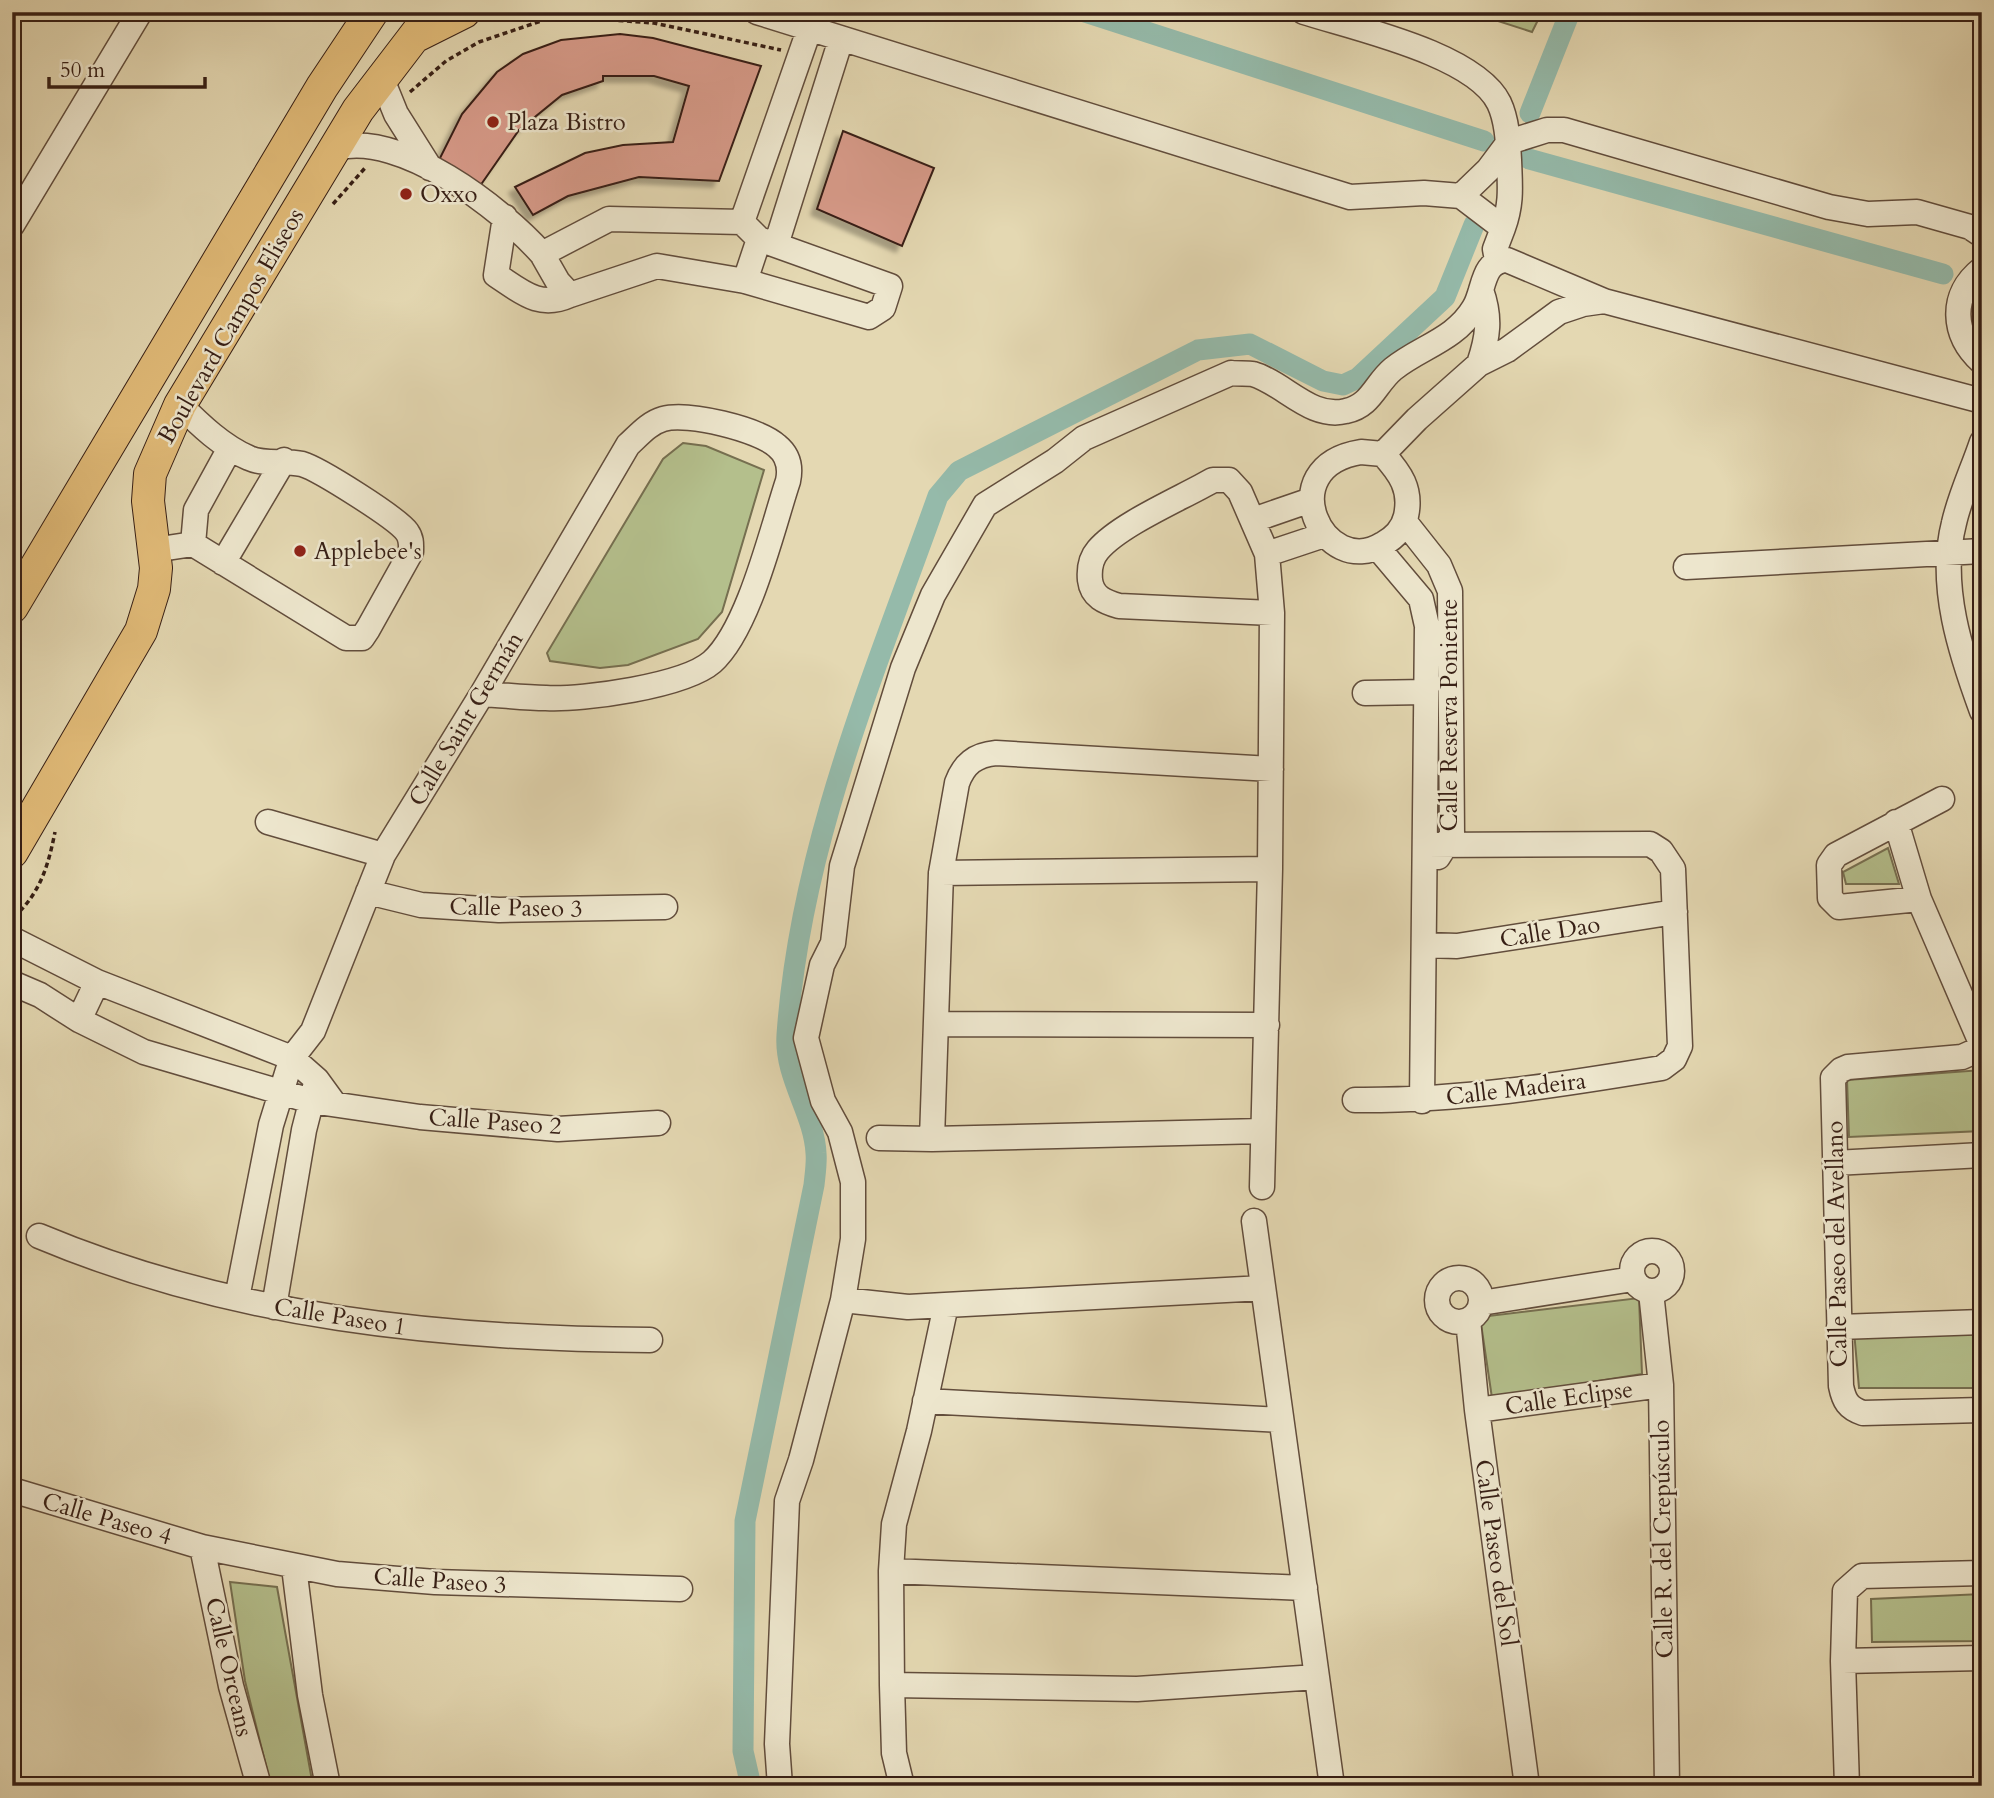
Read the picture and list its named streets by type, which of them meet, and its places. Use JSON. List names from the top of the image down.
{
  "streets": {
    "main road": ["Boulevard Campos Eliseos"],
    "street": [
      "Calle Reserva Poniente",
      "Calle Saint Germán",
      "Calle Paseo 3",
      "Calle Dao",
      "Calle Madeira",
      "Calle Paseo 2",
      "Calle Paseo del Avellano",
      "Calle Paseo 1",
      "Calle Eclipse",
      "Calle Paseo 4",
      "Calle R. del Crepúsculo",
      "Calle Paseo del Sol",
      "Calle Orceans"
    ]
  },
  "crossings": [
    ["Calle Reserva Poniente", "Calle Dao"],
    ["Calle Reserva Poniente", "Calle Madeira"],
    ["Calle Saint Germán", "Calle Paseo 3"],
    ["Calle Saint Germán", "Calle Paseo 2"],
    ["Calle Saint Germán", "Calle Paseo 1"],
    ["Calle Paseo 3", "Calle Paseo 4"],
    ["Calle Paseo 3", "Calle Orceans"],
    ["Calle Dao", "Calle Madeira"],
    ["Calle Eclipse", "Calle R. del Crepúsculo"],
    ["Calle Eclipse", "Calle Paseo del Sol"],
    ["Calle Paseo 4", "Calle Orceans"],
    ["Calle R. del Crepúsculo", "Calle Paseo del Sol"]
  ],
  "places": ["Plaza Bistro", "Oxxo", "Applebee's"],
  "scale_bar": "50 m"
}
